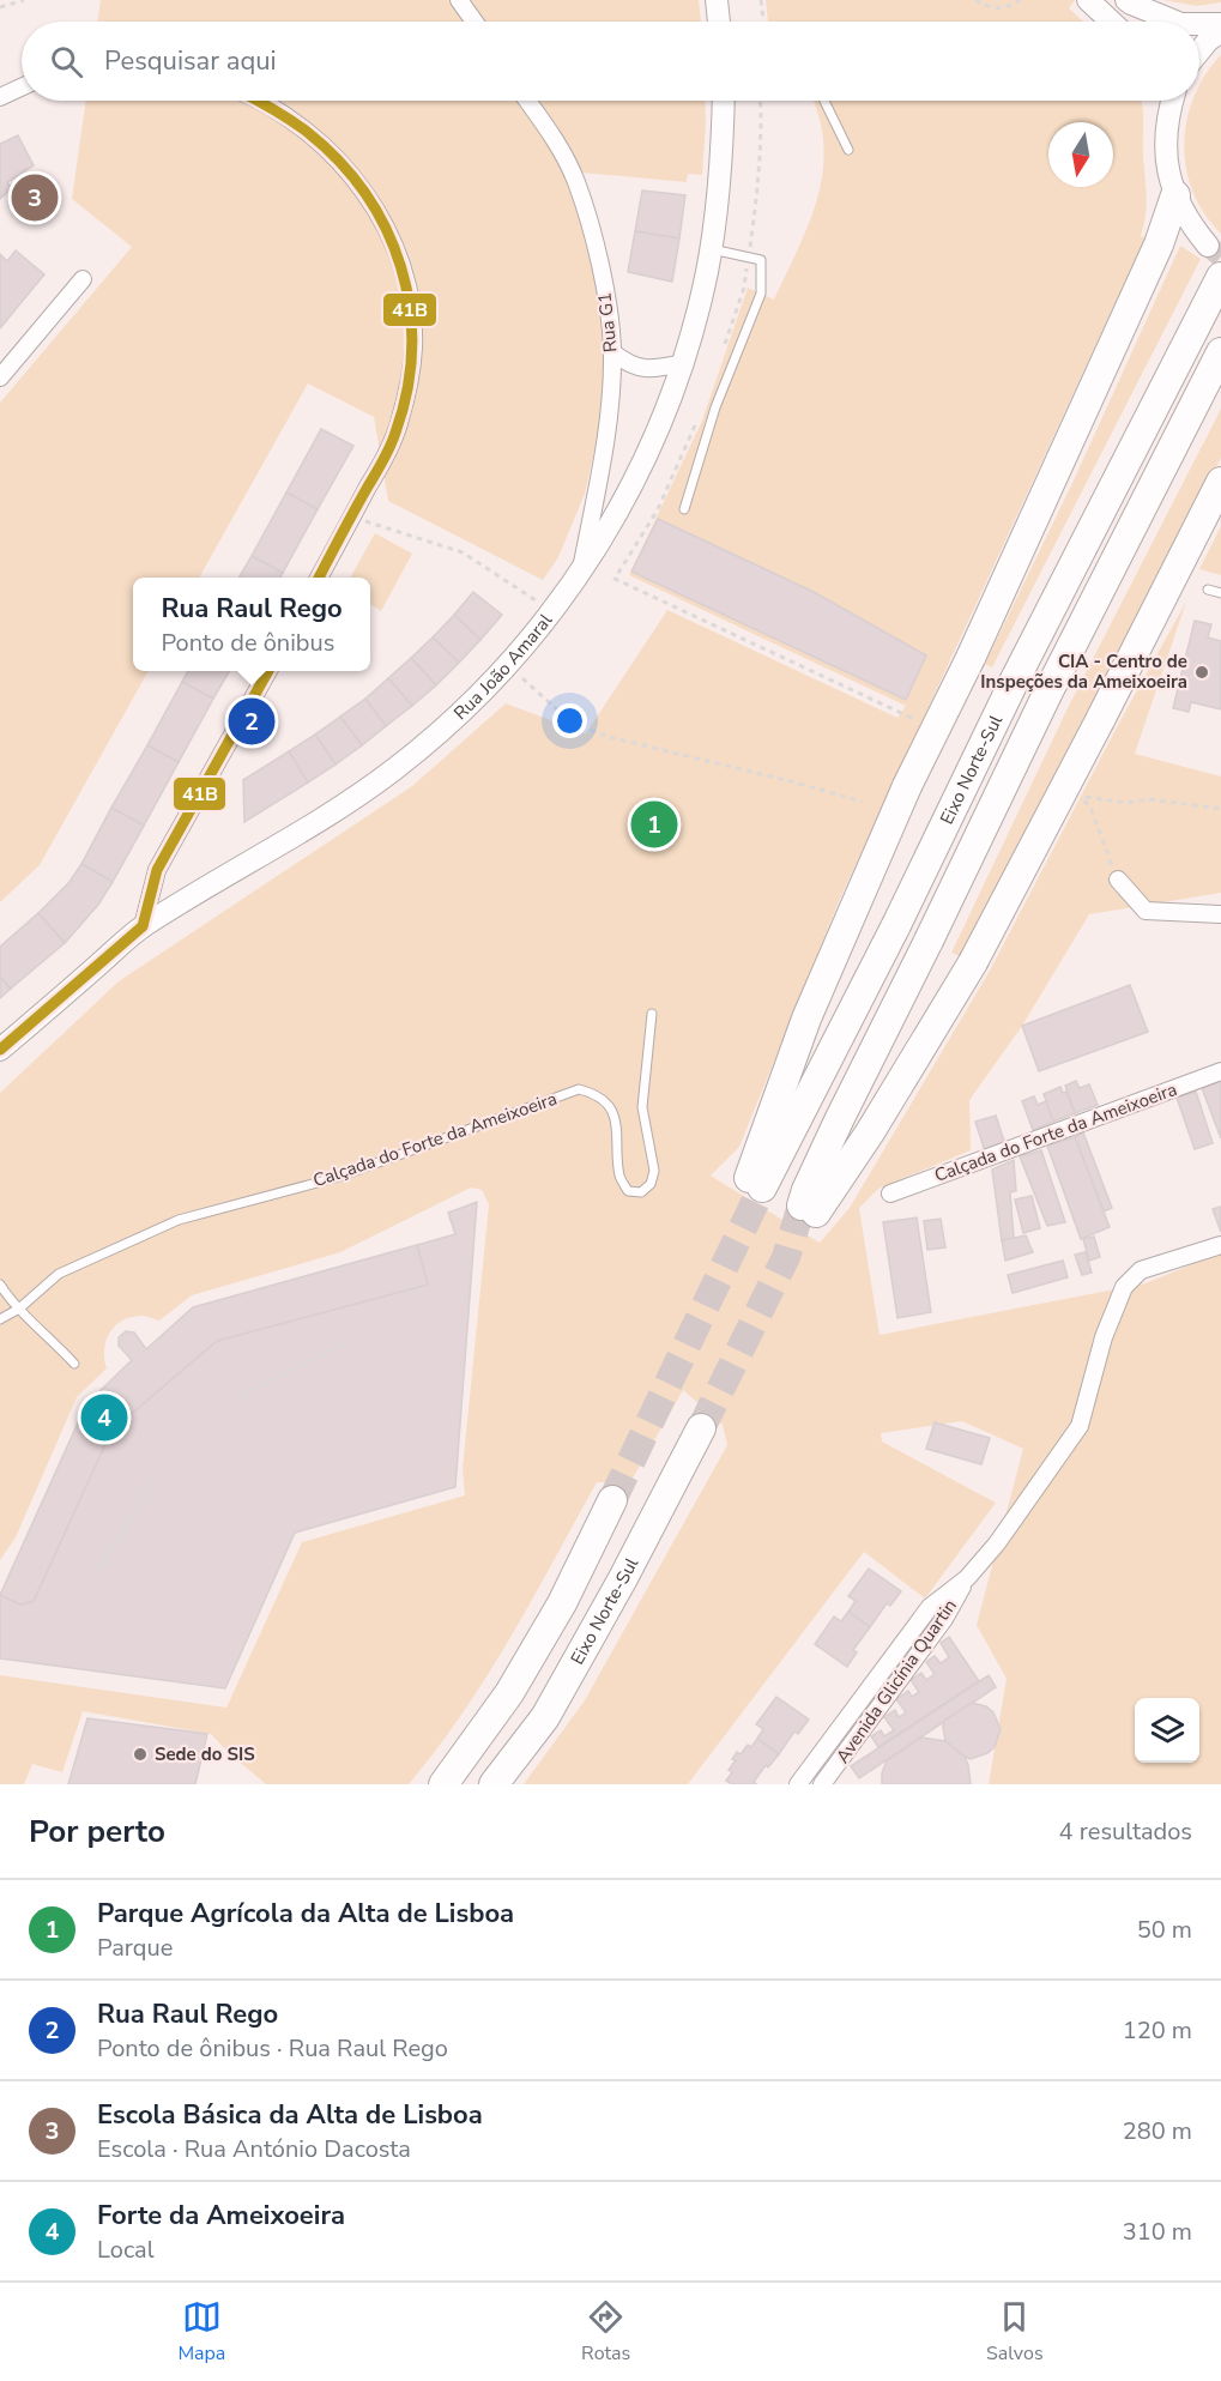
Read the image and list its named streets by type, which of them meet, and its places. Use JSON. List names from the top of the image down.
{
  "streets": {
    "highway": ["Eixo Norte-Sul"],
    "street": [
      "Rua G1",
      "Rua João Amaral",
      "Calçada do Forte da Ameixoeira",
      "Avenida Glicínia Quartin"
    ]
  },
  "crossings": [
    ["Rua G1", "Rua João Amaral"]
  ],
  "places": ["CIA - Centro de Inspeções da Ameixoeira", "Sede do SIS"],
  "lines": ["transit line 41B"],
  "north": "bottom",
  "page": {
    "search": "Pesquisar aqui",
    "pins": [
      "3",
      "2",
      "1",
      "4"
    ],
    "popup": ["Rua Raul Rego", "Ponto de ônibus"],
    "heading": ["Por perto", "4 resultados"],
    "list": [
      {
        "mark": "1",
        "name": "Parque Agrícola da Alta de Lisboa",
        "note": "Parque",
        "value": "50 m"
      },
      {
        "mark": "2",
        "name": "Rua Raul Rego",
        "note": "Ponto de ônibus · Rua Raul Rego",
        "value": "120 m"
      },
      {
        "mark": "3",
        "name": "Escola Básica da Alta de Lisboa",
        "note": "Escola · Rua António Dacosta",
        "value": "280 m"
      },
      {
        "mark": "4",
        "name": "Forte da Ameixoeira",
        "note": "Local",
        "value": "310 m"
      }
    ],
    "nav": ["Mapa", "Rotas", "Salvos"]
  }
}
